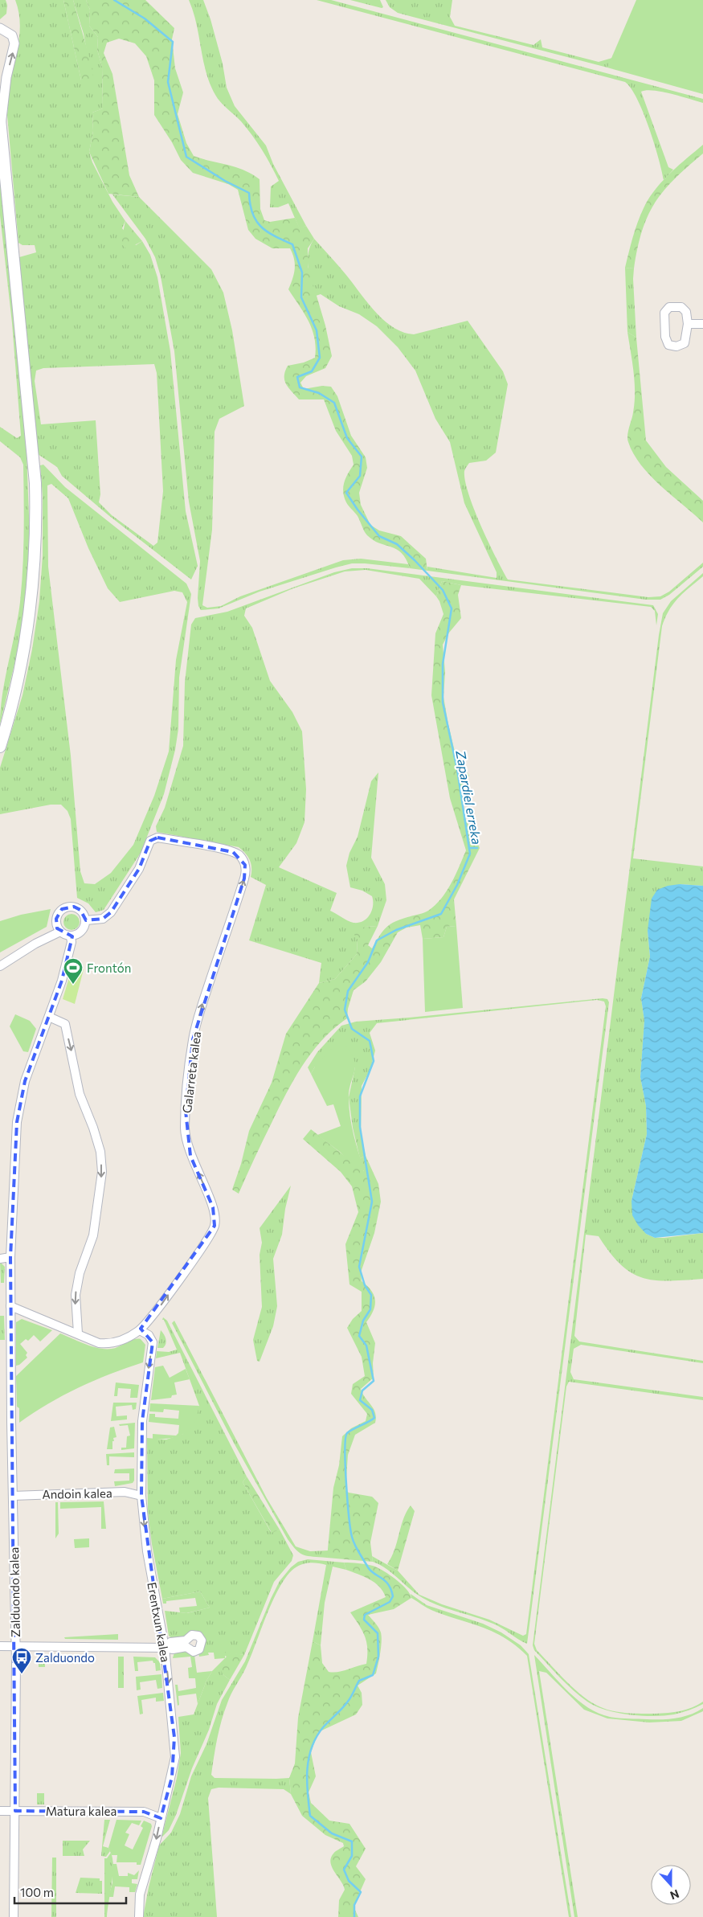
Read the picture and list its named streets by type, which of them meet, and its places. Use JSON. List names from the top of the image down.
{
  "streets": {
    "street": [
      "Galarreta kalea",
      "Andoin kalea",
      "Zalduondo kalea",
      "Erentxun kalea",
      "Matura kalea"
    ]
  },
  "crossings": [
    ["Galarreta kalea", "Zalduondo kalea"],
    ["Galarreta kalea", "Erentxun kalea"],
    ["Andoin kalea", "Zalduondo kalea"],
    ["Andoin kalea", "Erentxun kalea"],
    ["Zalduondo kalea", "Matura kalea"],
    ["Erentxun kalea", "Matura kalea"]
  ],
  "one_way": ["Erentxun kalea"],
  "water": ["Zapardiel erreka"],
  "places": {
    "sports": ["Frontón"],
    "bus stop": ["Zalduondo"]
  },
  "scale_bar": "100 m",
  "north": "bottom"
}
